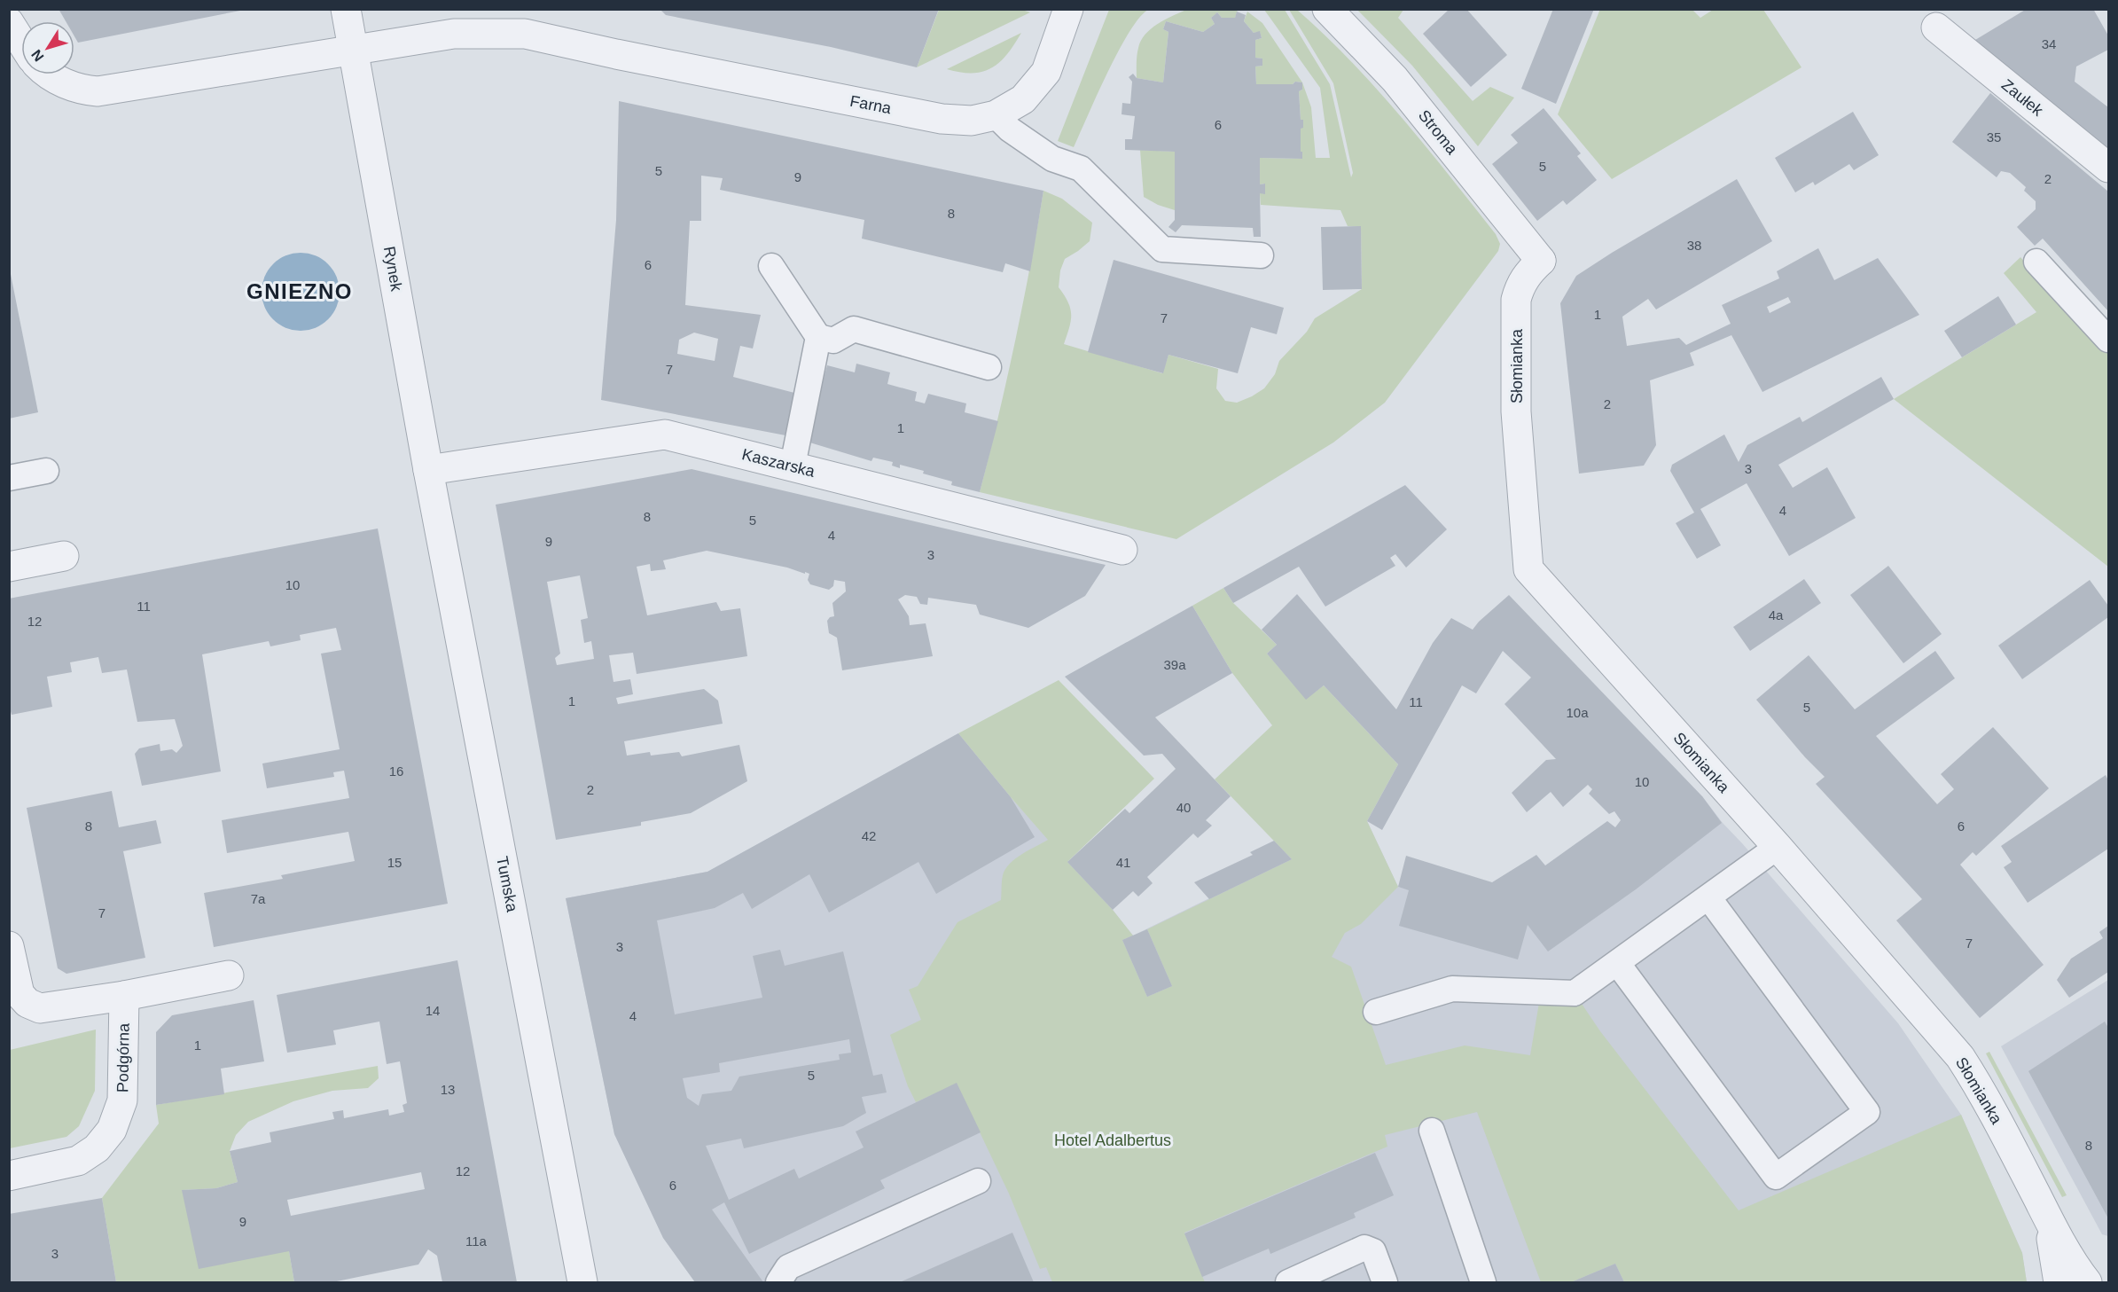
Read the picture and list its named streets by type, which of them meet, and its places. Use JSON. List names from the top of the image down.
{
  "streets": {
    "street": [
      "Zaułek",
      "Farna",
      "Stroma",
      "Rynek",
      "Słomianka",
      "Kaszarska",
      "Tumska",
      "Podgórna"
    ]
  },
  "crossings": [
    ["Farna", "Rynek"],
    ["Stroma", "Słomianka"],
    ["Rynek", "Kaszarska"],
    ["Rynek", "Tumska"],
    ["Kaszarska", "Tumska"]
  ],
  "districts": ["GNIEZNO"],
  "parks": ["Hotel Adalbertus"],
  "house_numbers": [
    "34",
    "6",
    "35",
    "5",
    "5",
    "9",
    "2",
    "8",
    "38",
    "6",
    "1",
    "7",
    "7",
    "2",
    "1",
    "3",
    "4",
    "8",
    "5",
    "4",
    "9",
    "3",
    "10",
    "11",
    "4a",
    "12",
    "39a",
    "1",
    "11",
    "5",
    "10a",
    "16",
    "10",
    "2",
    "40",
    "8",
    "6",
    "42",
    "15",
    "41",
    "7a",
    "7",
    "7",
    "3",
    "14",
    "4",
    "1",
    "5",
    "13",
    "8",
    "12",
    "6",
    "9",
    "11a",
    "3"
  ],
  "north": "bottom left"
}
